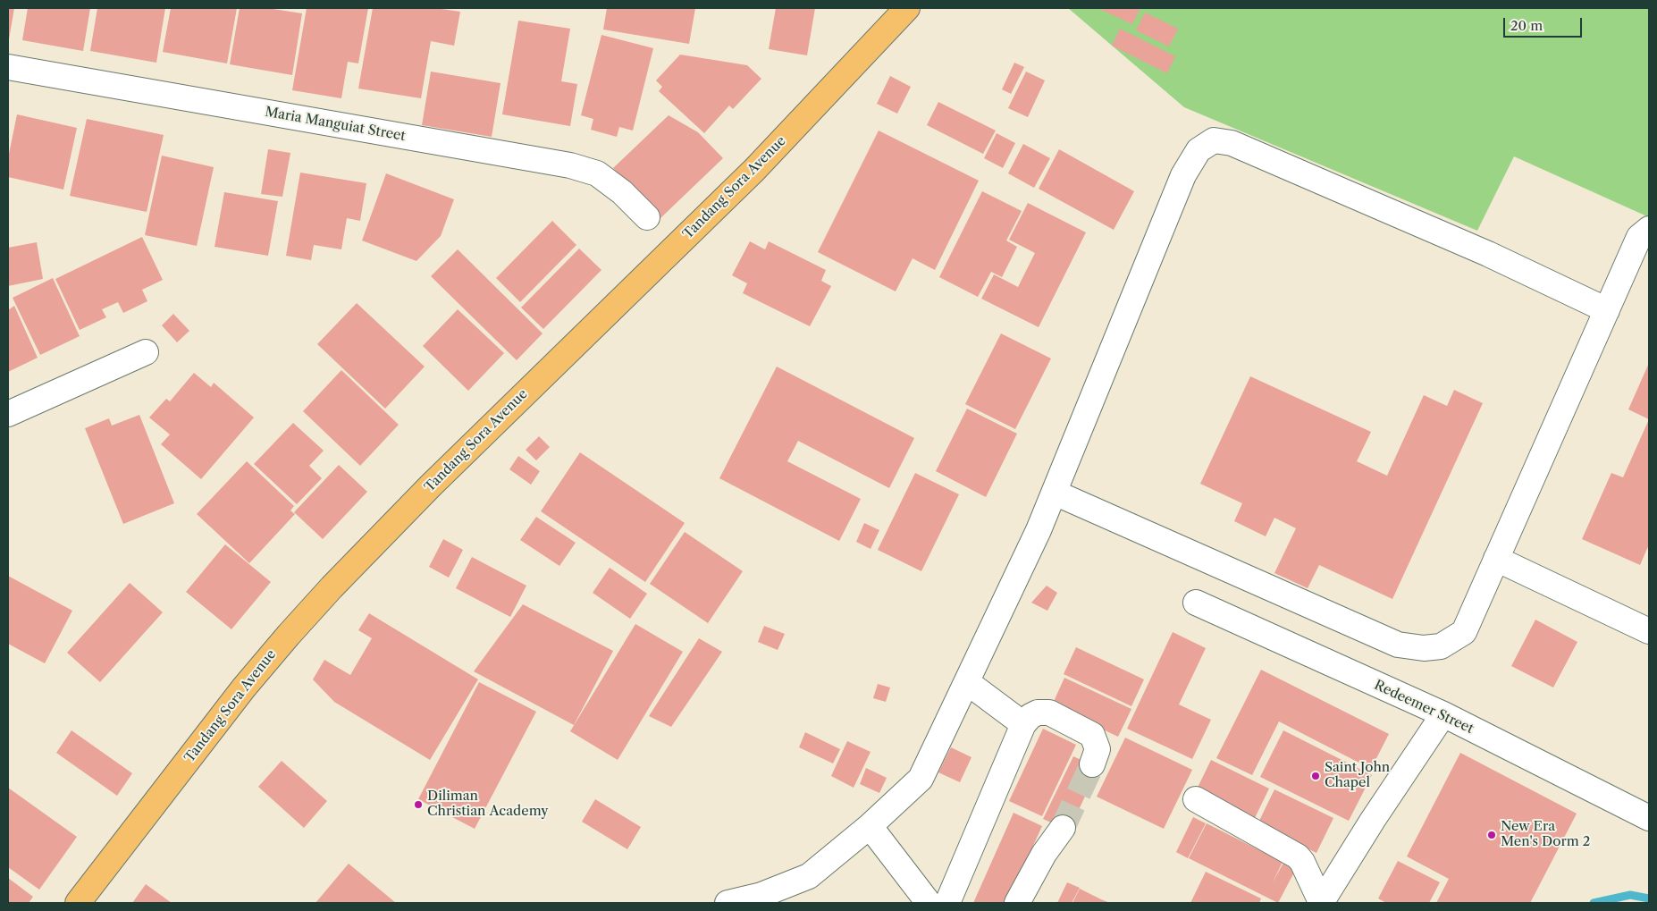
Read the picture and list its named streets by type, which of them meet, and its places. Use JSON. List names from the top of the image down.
{
  "streets": {
    "main road": ["Tandang Sora Avenue"],
    "street": ["Maria Manguiat Street", "Redeemer Street"]
  },
  "places": ["Saint John Chapel", "Diliman Christian Academy", "New Era Men's Dorm 2"],
  "scale_bar": "20 m"
}
